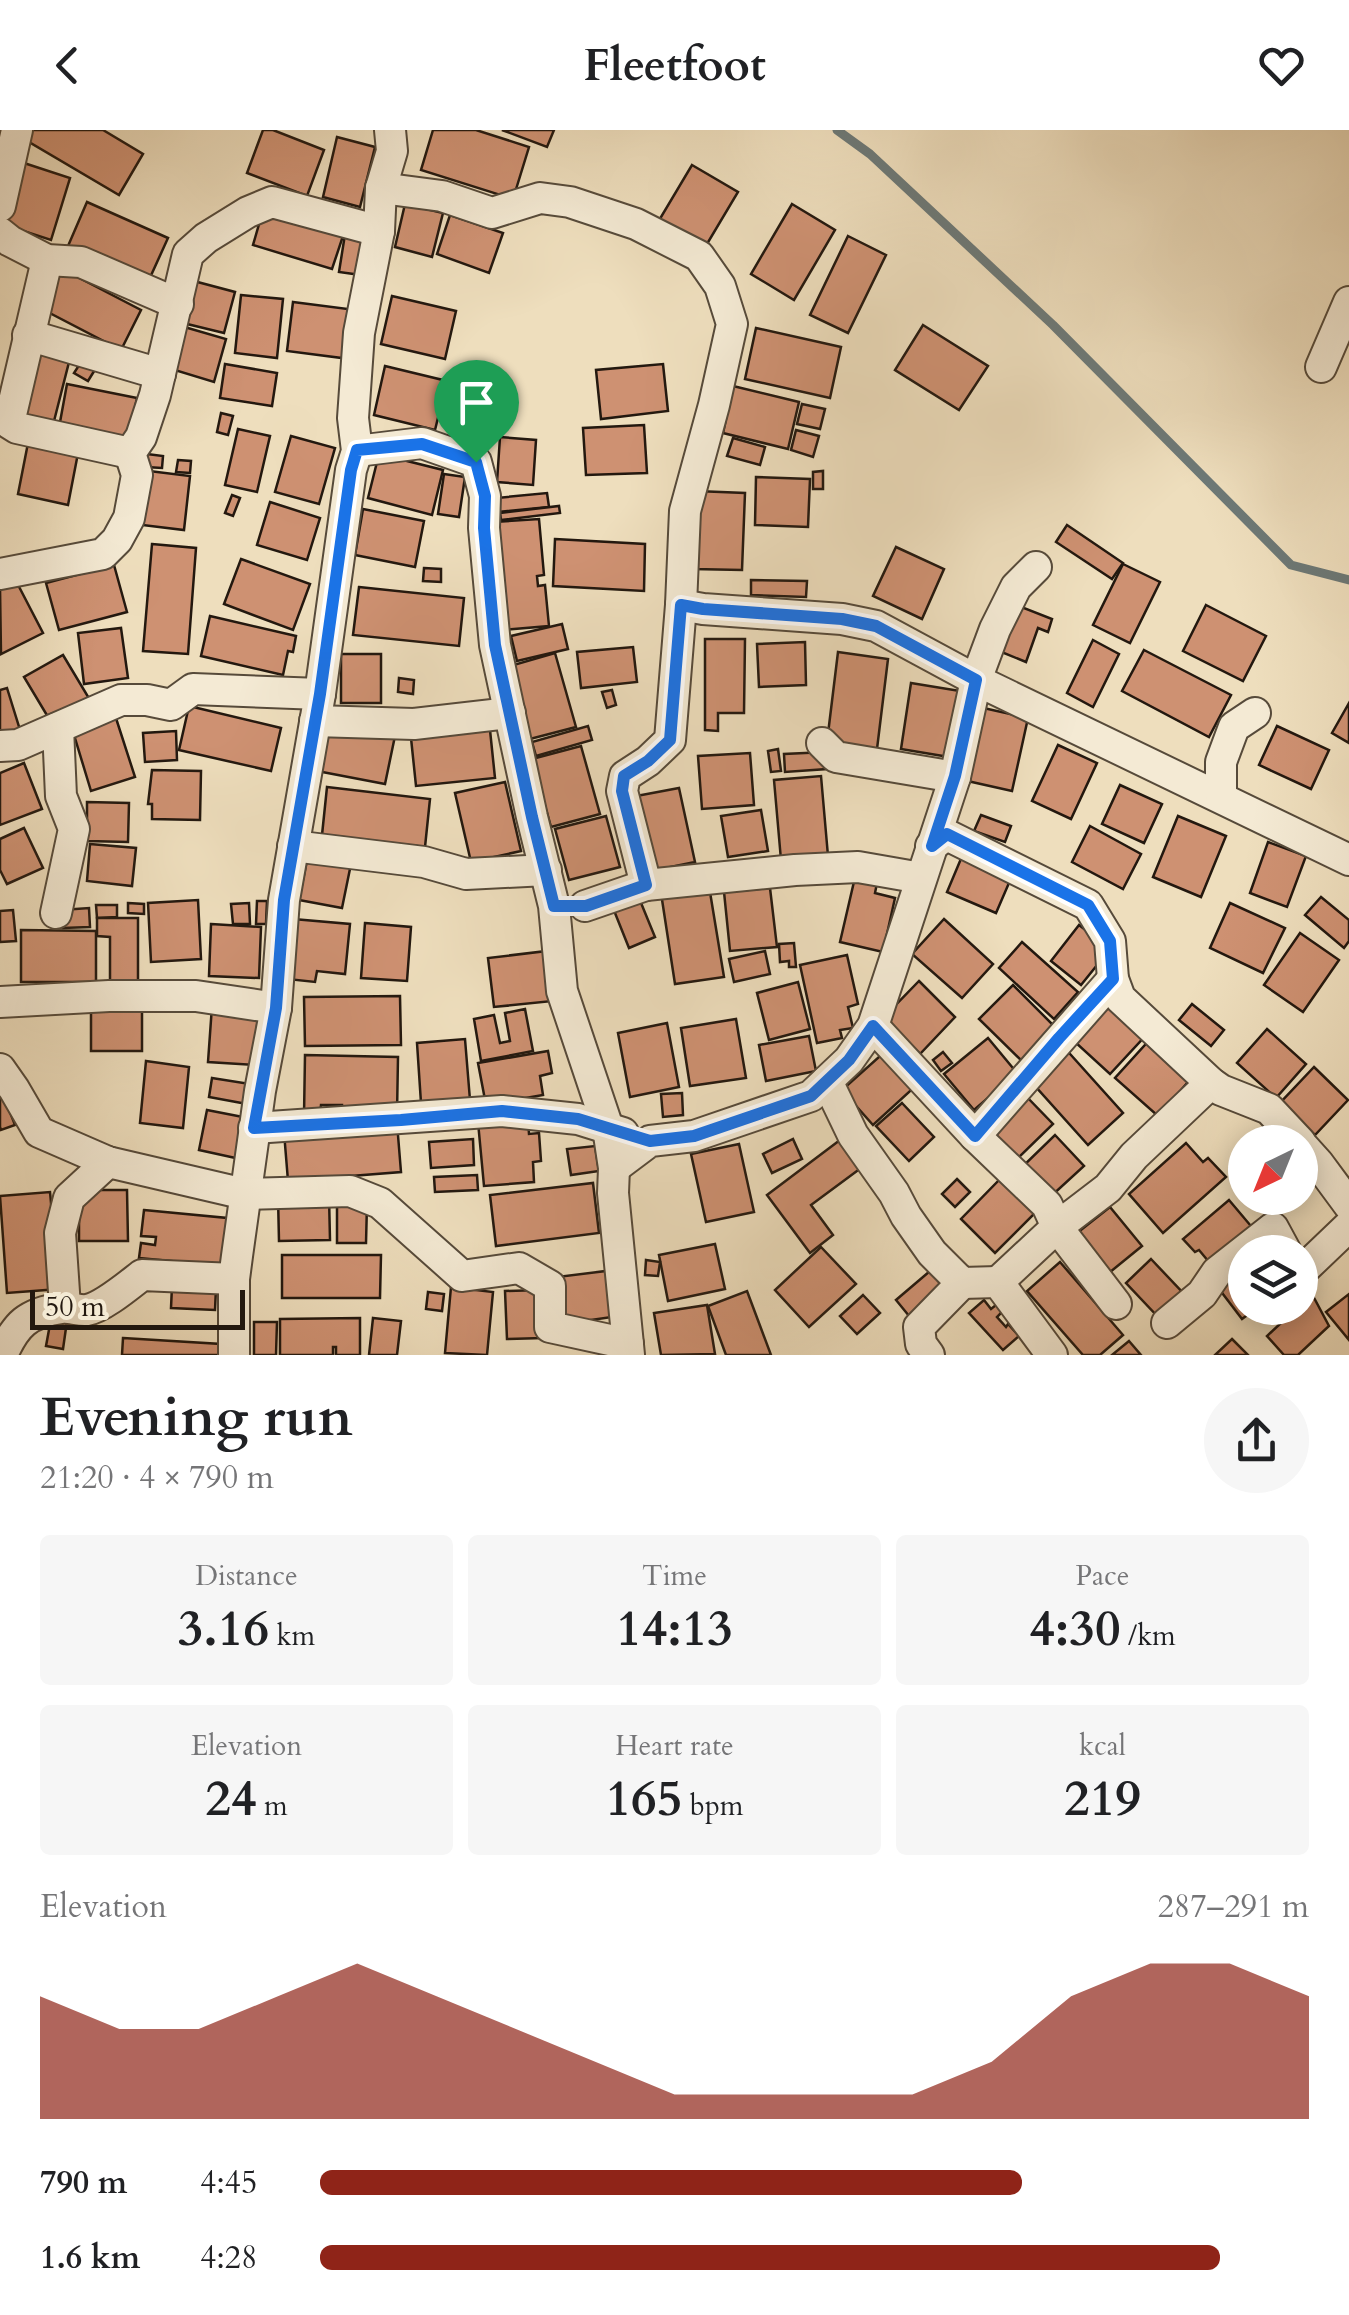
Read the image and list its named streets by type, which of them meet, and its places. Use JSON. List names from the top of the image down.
{
  "scale_bar": "50 m",
  "north": "bottom left",
  "page": {
    "header": "Fleetfoot",
    "scale": "50 m",
    "heading": ["Evening run", "21:20 · 4 × 790 m"],
    "stats": [
      ["Distance", "3.16 km"],
      ["Time", "14:13"],
      ["Pace", "4:30 /km"],
      ["Elevation", "24 m"],
      ["Heart rate", "165 bpm"],
      ["kcal", "219"]
    ],
    "chart": ["Elevation", "287–291 m"],
    "list": [
      {
        "name": "790 m",
        "note": "4:45"
      },
      {
        "name": "1.6 km",
        "note": "4:28"
      }
    ]
  }
}
